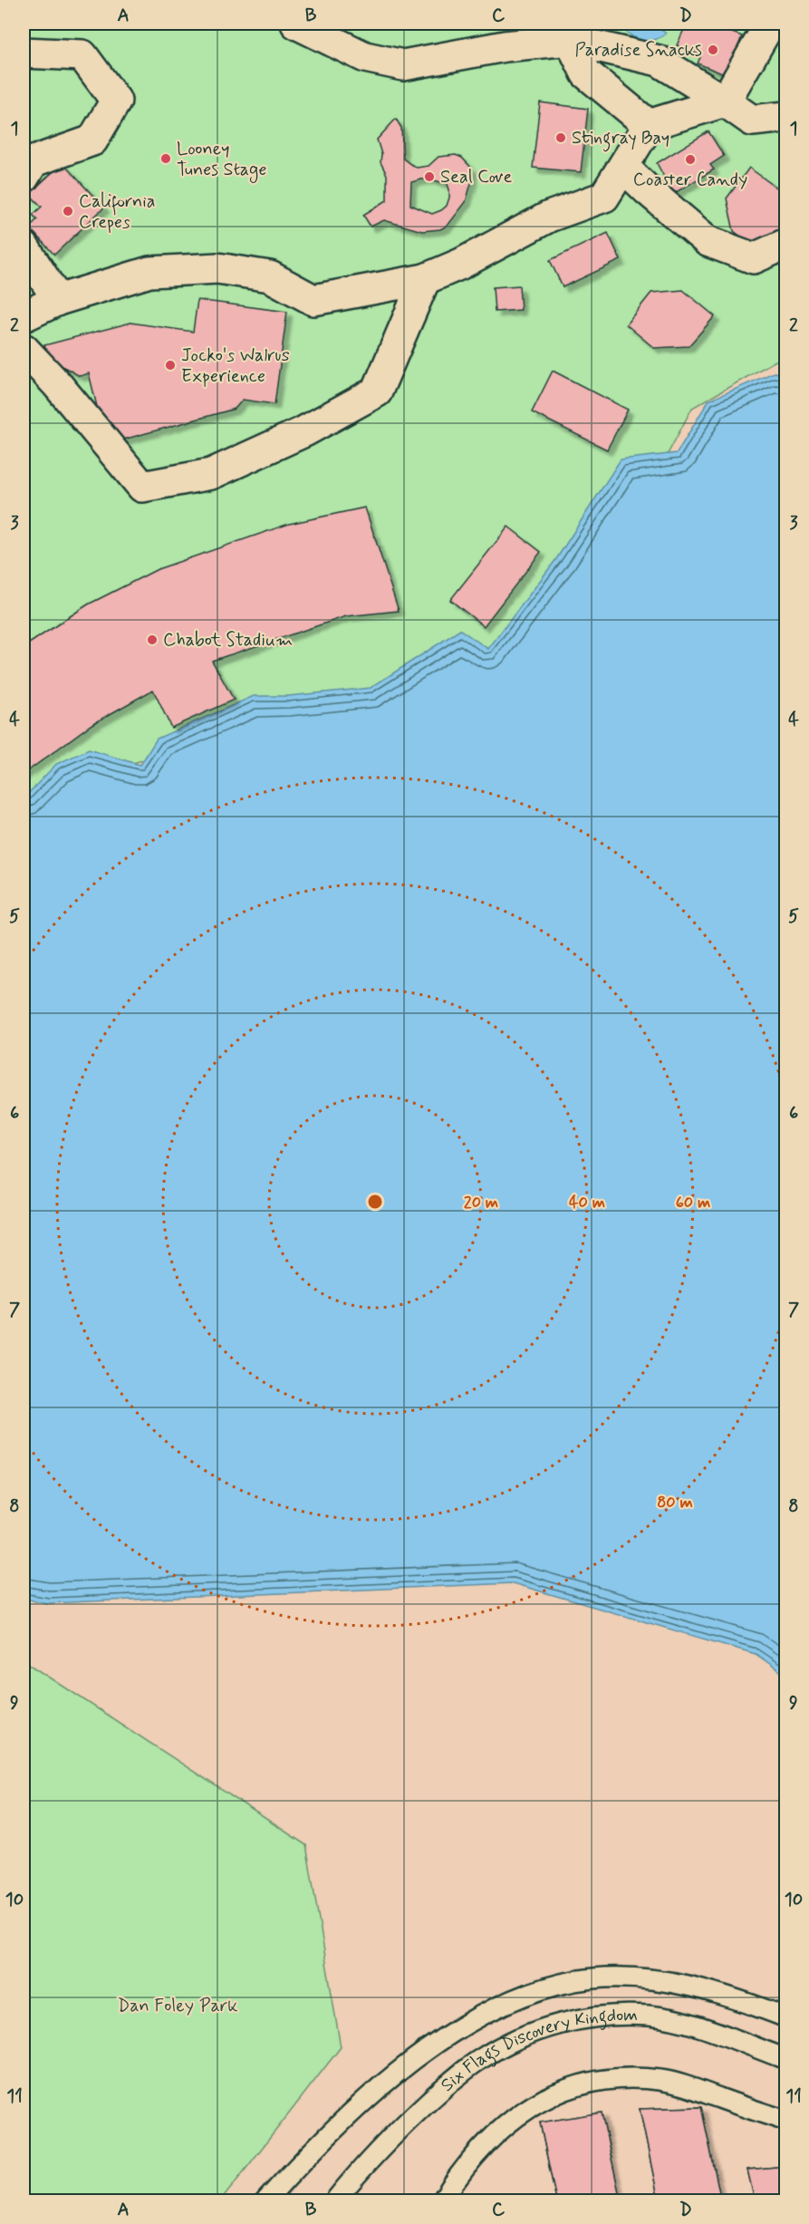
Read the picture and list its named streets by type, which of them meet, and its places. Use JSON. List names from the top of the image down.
{
  "streets": {
    "lane": ["Six Flags Discovery Kingdom"]
  },
  "parks": ["Dan Foley Park"],
  "places": [
    "Paradise Snacks",
    "Stingray Bay",
    "Looney Tunes Stage",
    "Coaster Candy",
    "Seal Cove",
    "California Crepes",
    "Jocko's Walrus Experience",
    "Chabot Stadium"
  ],
  "grid": {
    "columns": [
      "A",
      "B",
      "C",
      "D"
    ],
    "rows": [
      "1",
      "2",
      "3",
      "4",
      "5",
      "6",
      "7",
      "8",
      "9",
      "10",
      "11"
    ]
  },
  "rings": [
    "20 m",
    "40 m",
    "60 m",
    "80 m"
  ]
}
